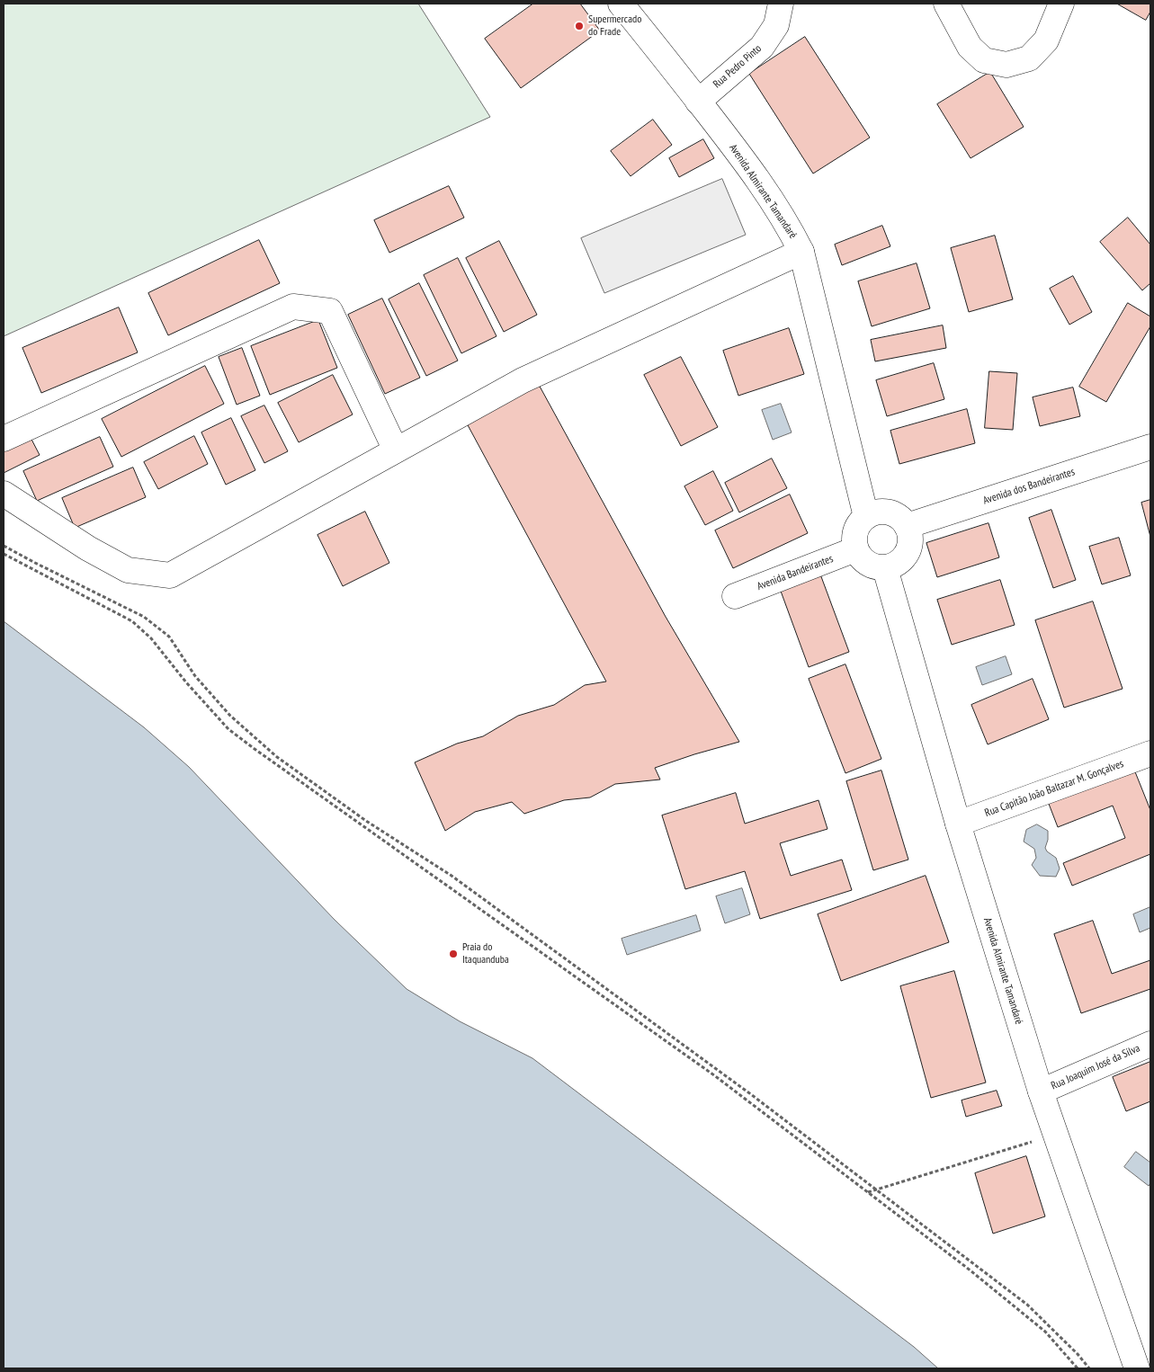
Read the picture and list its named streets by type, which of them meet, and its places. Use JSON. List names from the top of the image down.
{
  "streets": {
    "main road": [
      "Rua Pedro Pinto",
      "Avenida Almirante Tamandaré",
      "Avenida dos Bandeirantes",
      "Avenida Bandeirantes",
      "Rua Capitão João Baltazar M. Gonçalves",
      "Rua Joaquim José da Silva"
    ]
  },
  "crossings": [
    ["Rua Pedro Pinto", "Avenida Almirante Tamandaré"],
    ["Avenida Almirante Tamandaré", "Avenida dos Bandeirantes"],
    ["Avenida Almirante Tamandaré", "Avenida Bandeirantes"],
    ["Avenida Almirante Tamandaré", "Rua Capitão João Baltazar M. Gonçalves"],
    ["Avenida Almirante Tamandaré", "Rua Joaquim José da Silva"],
    ["Avenida dos Bandeirantes", "Avenida Bandeirantes"]
  ],
  "places": ["Supermercado do Frade", "Praia do Itaquanduba"]
}
